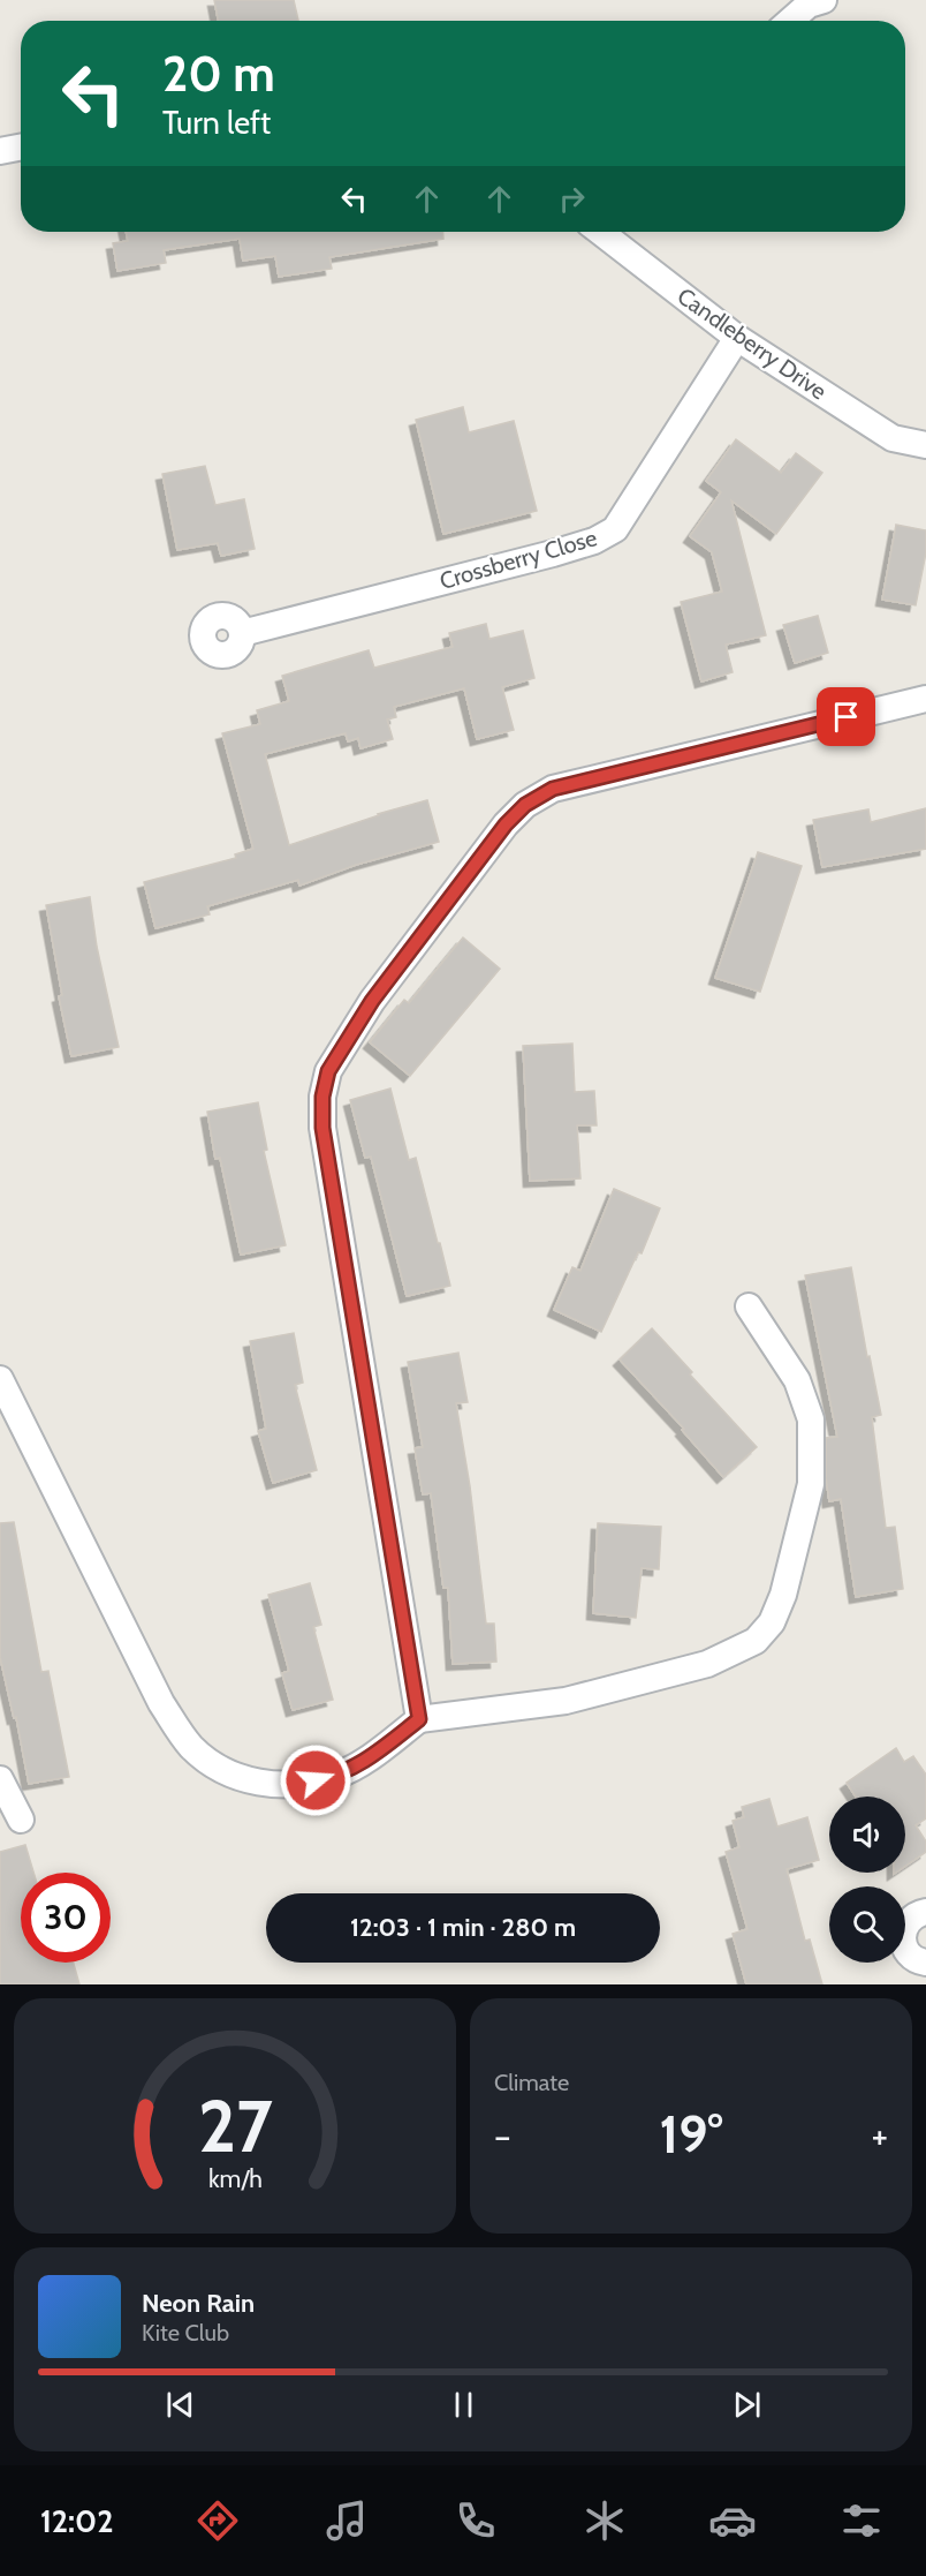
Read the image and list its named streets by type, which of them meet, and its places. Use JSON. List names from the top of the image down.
{
  "streets": {
    "street": ["Candleberry Drive", "Crossberry Close"]
  },
  "crossings": [
    ["Candleberry Drive", "Crossberry Close"]
  ],
  "page": {
    "turn": ["20 m", "Turn left"],
    "limit": "30",
    "trip": "12:03 · 1 min · 280 m",
    "tile": "Climate",
    "heat": ["−", "19°", "+"],
    "song": ["Neon Rain", "Kite Club"],
    "tabs": "12:02",
    "gauge": ["27", "km/h"]
  }
}
